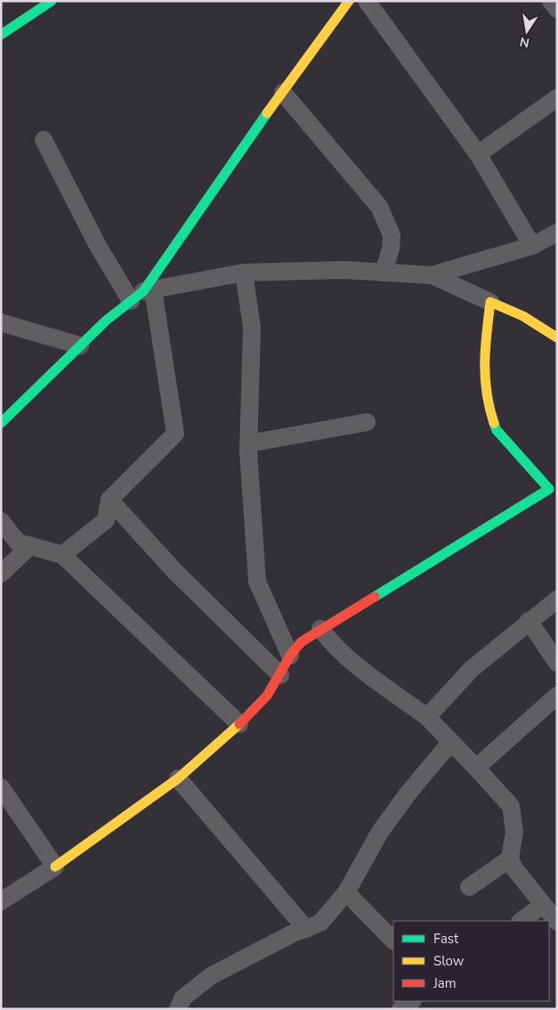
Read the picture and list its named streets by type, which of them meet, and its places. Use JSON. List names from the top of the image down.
{
  "legend": ["Fast", "Slow", "Jam"],
  "north": "bottom"
}
